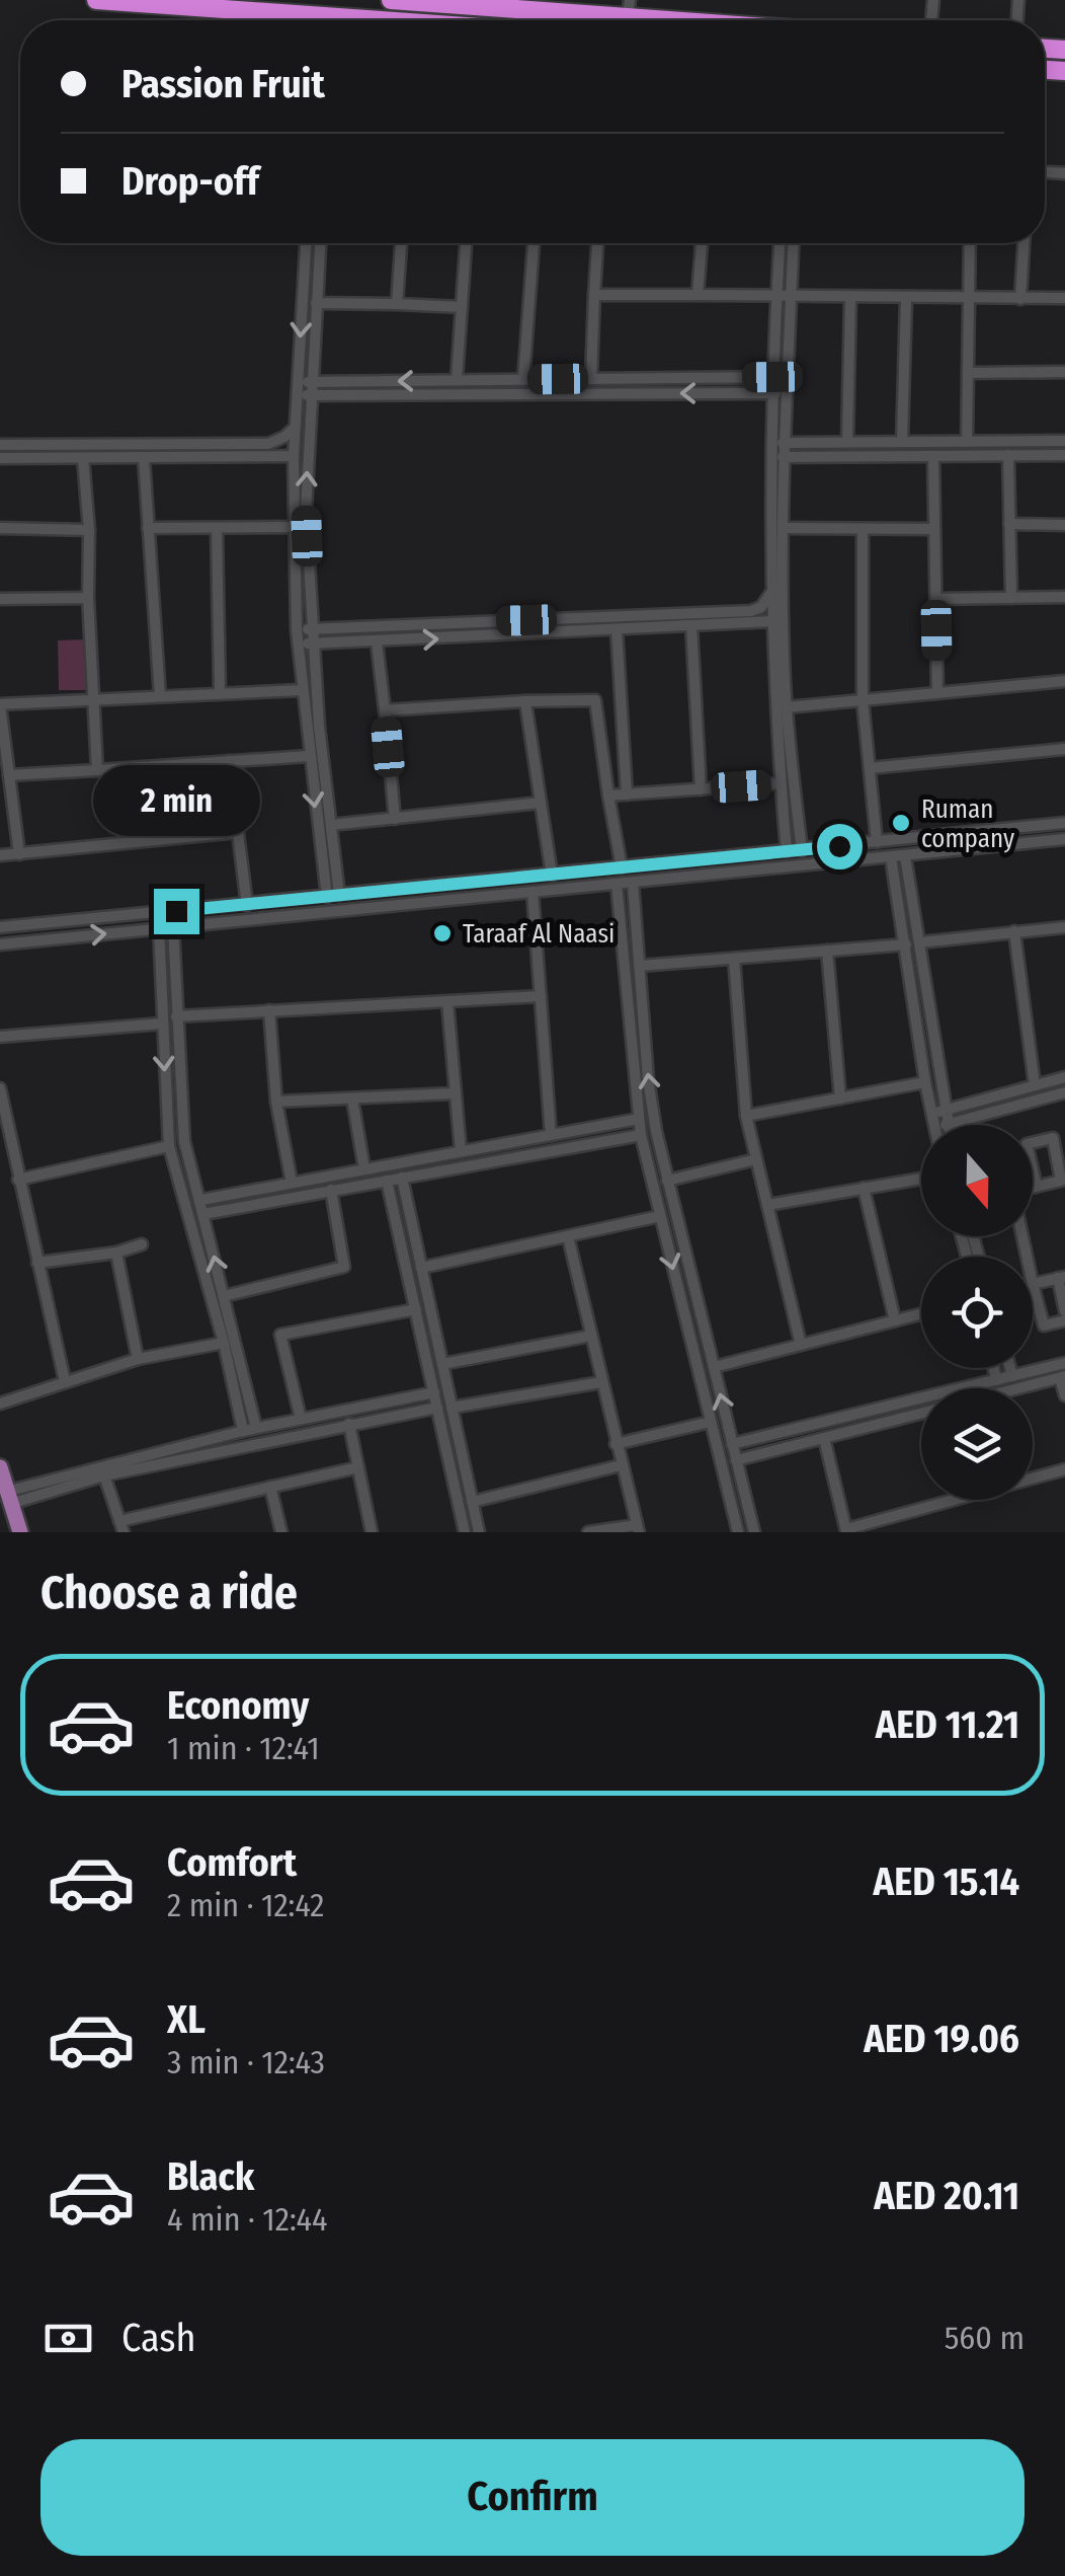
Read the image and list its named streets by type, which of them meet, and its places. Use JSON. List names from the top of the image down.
{
  "places": ["Ruman company", "Taraaf Al Naasi"],
  "north": "bottom",
  "page": {
    "banner": ["Passion Fruit", "Drop-off"],
    "bubble": "2 min",
    "heading": "Choose a ride",
    "list": [
      {
        "name": "Economy",
        "note": "1 min · 12:41",
        "value": "AED 11.21"
      },
      {
        "name": "Comfort",
        "note": "2 min · 12:42",
        "value": "AED 15.14"
      },
      {
        "name": "XL",
        "note": "3 min · 12:43",
        "value": "AED 19.06"
      },
      {
        "name": "Black",
        "note": "4 min · 12:44",
        "value": "AED 20.11"
      }
    ],
    "pay": ["Cash", "560 m"],
    "buttons": "Confirm"
  }
}
